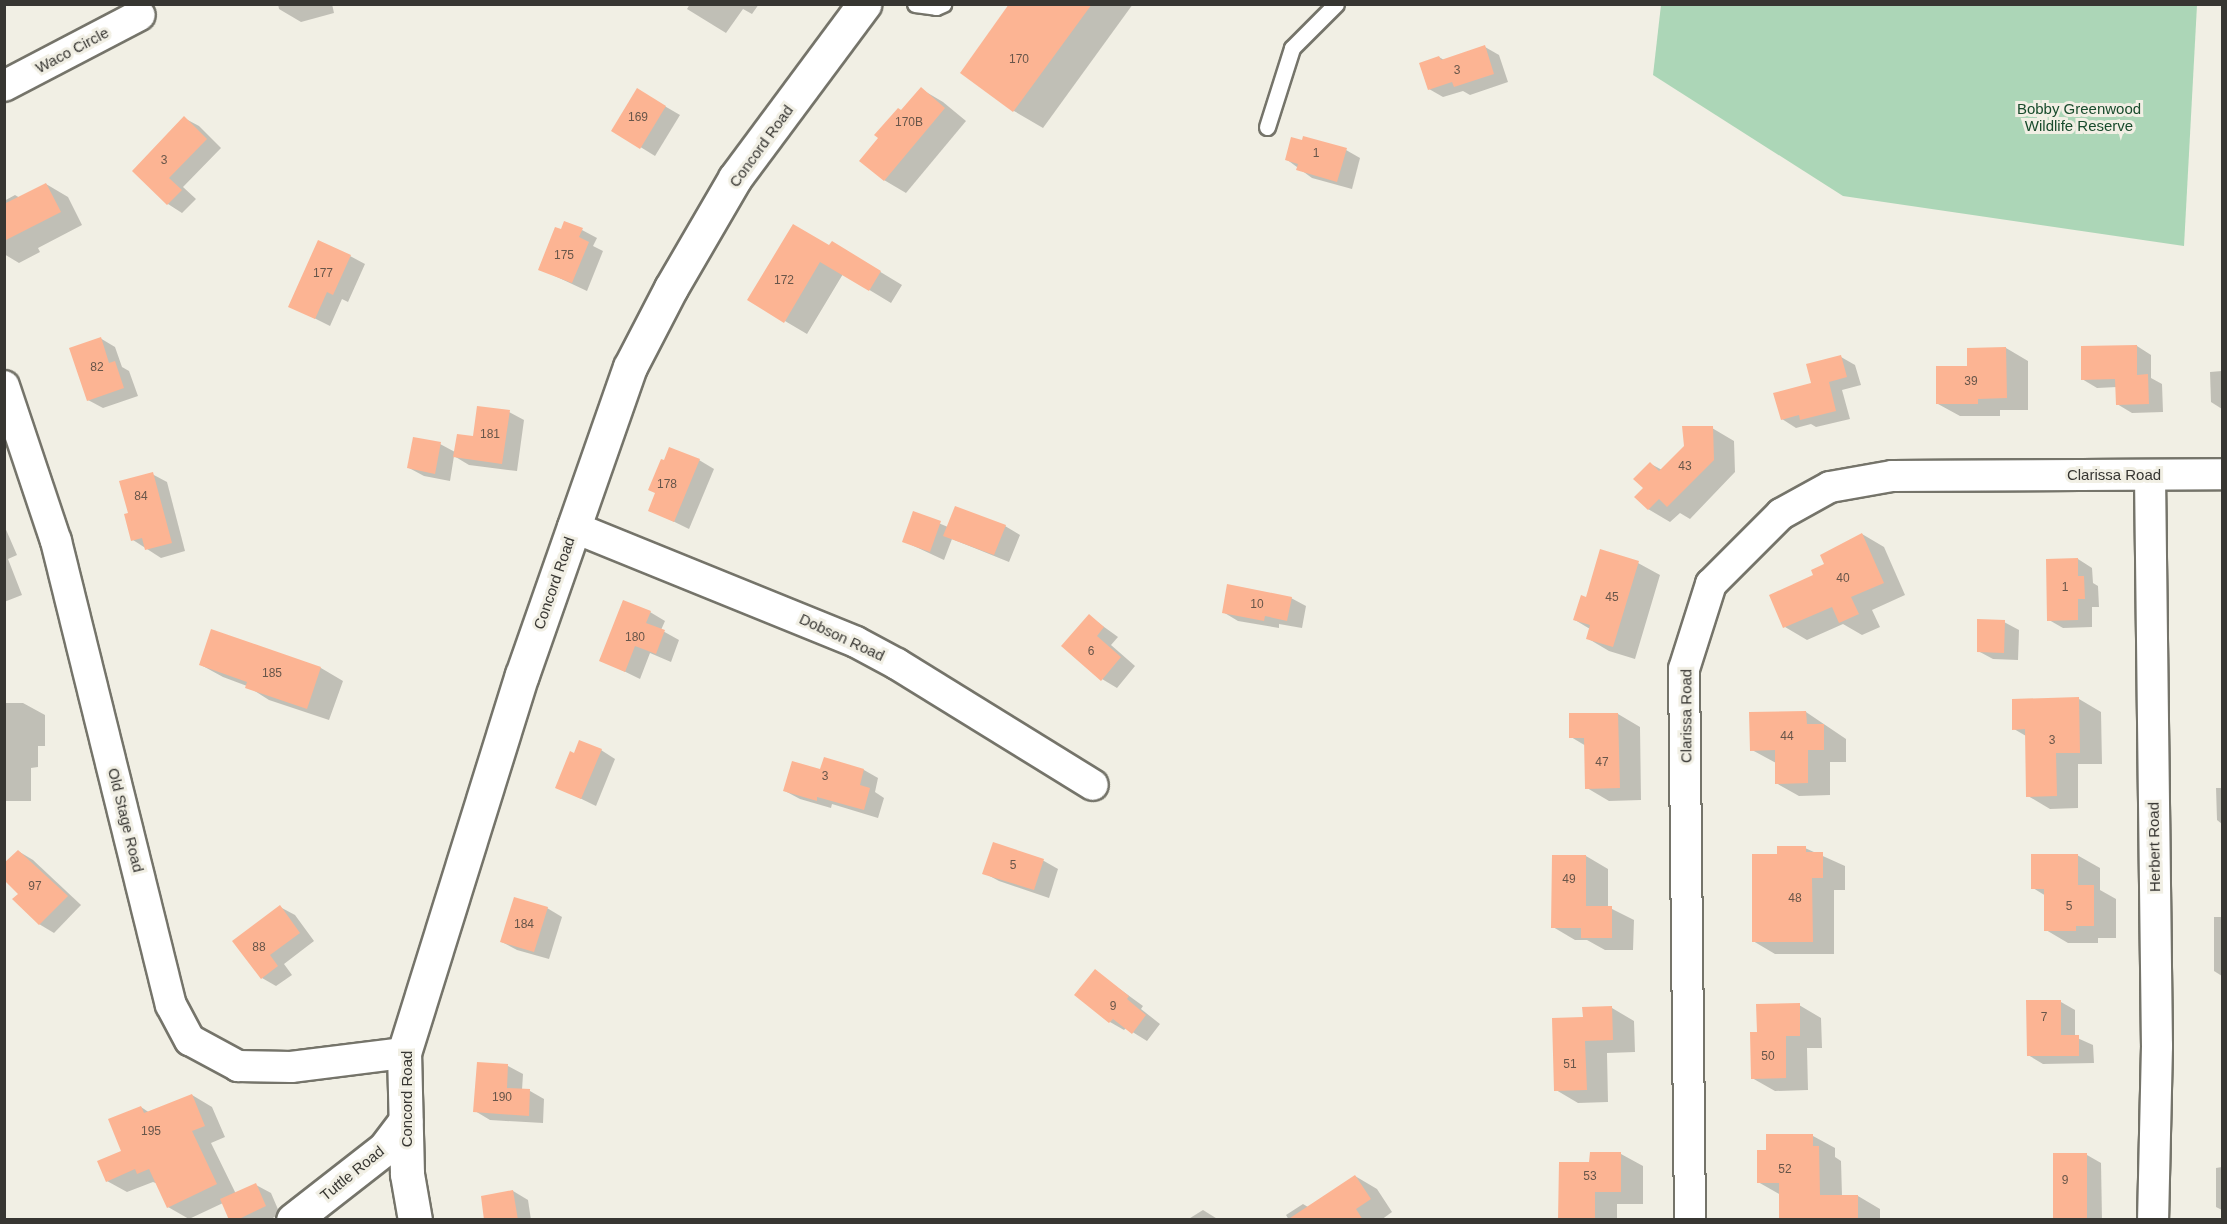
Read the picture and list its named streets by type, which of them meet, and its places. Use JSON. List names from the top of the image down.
{
  "streets": {
    "main road": ["Concord Road", "Tuttle Road"],
    "street": [
      "Waco Circle",
      "Clarissa Road",
      "Dobson Road",
      "Old Stage Road",
      "Herbert Road"
    ]
  },
  "crossings": [
    ["Concord Road", "Dobson Road"],
    ["Concord Road", "Old Stage Road"],
    ["Concord Road", "Tuttle Road"],
    ["Clarissa Road", "Herbert Road"]
  ],
  "parks": ["Bobby Greenwood Wildlife Reserve"],
  "house_numbers": [
    "170",
    "3",
    "169",
    "170B",
    "1",
    "3",
    "175",
    "177",
    "172",
    "82",
    "39",
    "181",
    "43",
    "178",
    "84",
    "40",
    "1",
    "45",
    "10",
    "180",
    "6",
    "185",
    "44",
    "3",
    "47",
    "3",
    "5",
    "49",
    "97",
    "48",
    "5",
    "184",
    "88",
    "9",
    "7",
    "50",
    "51",
    "190",
    "195",
    "52",
    "53",
    "9"
  ]
}
